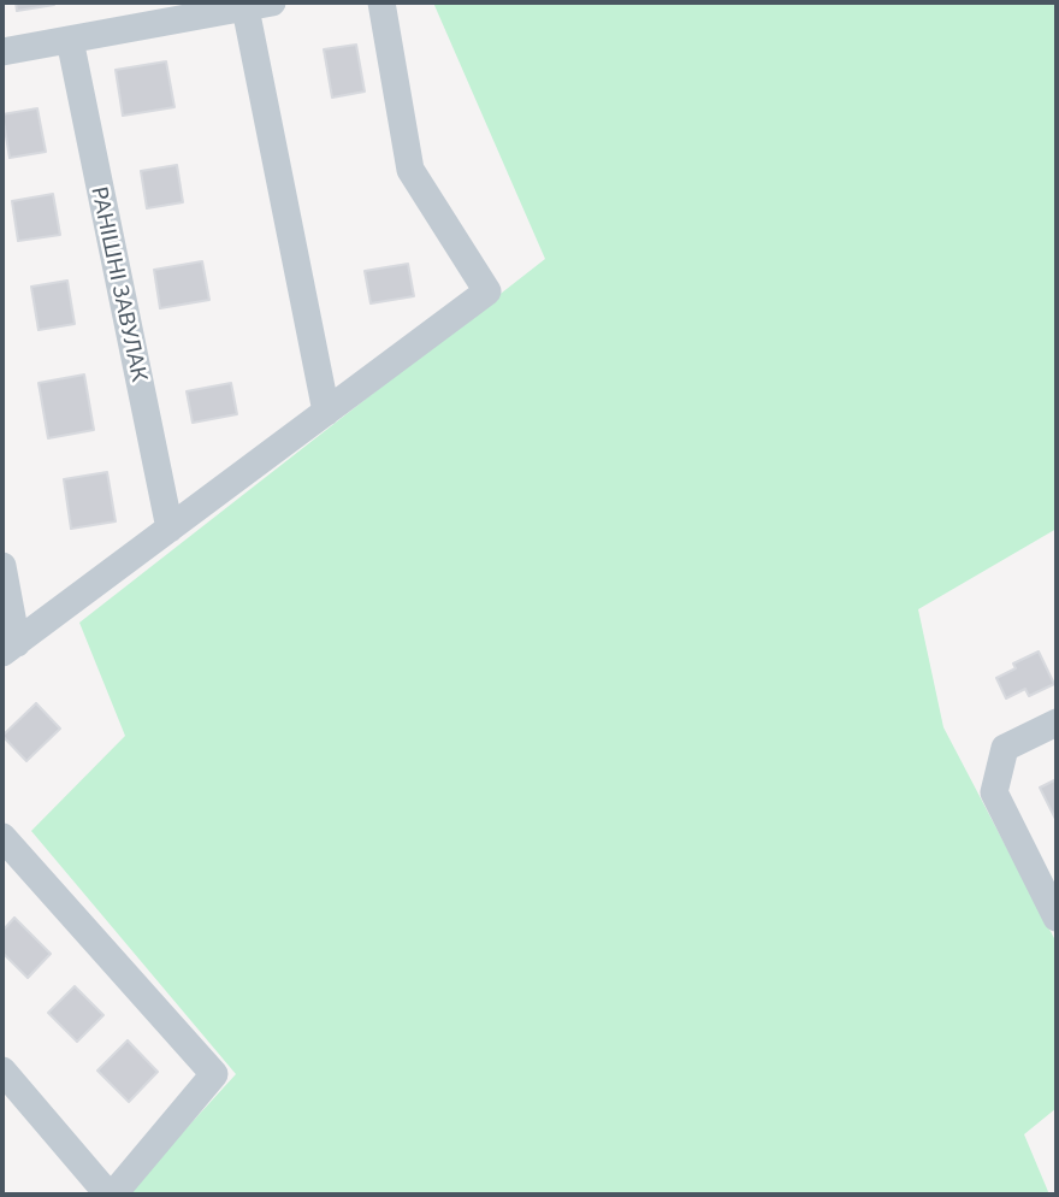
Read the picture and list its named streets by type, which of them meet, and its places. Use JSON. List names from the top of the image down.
{
  "streets": {
    "street": ["РАНІШНІ ЗАВУЛАК"]
  }
}
